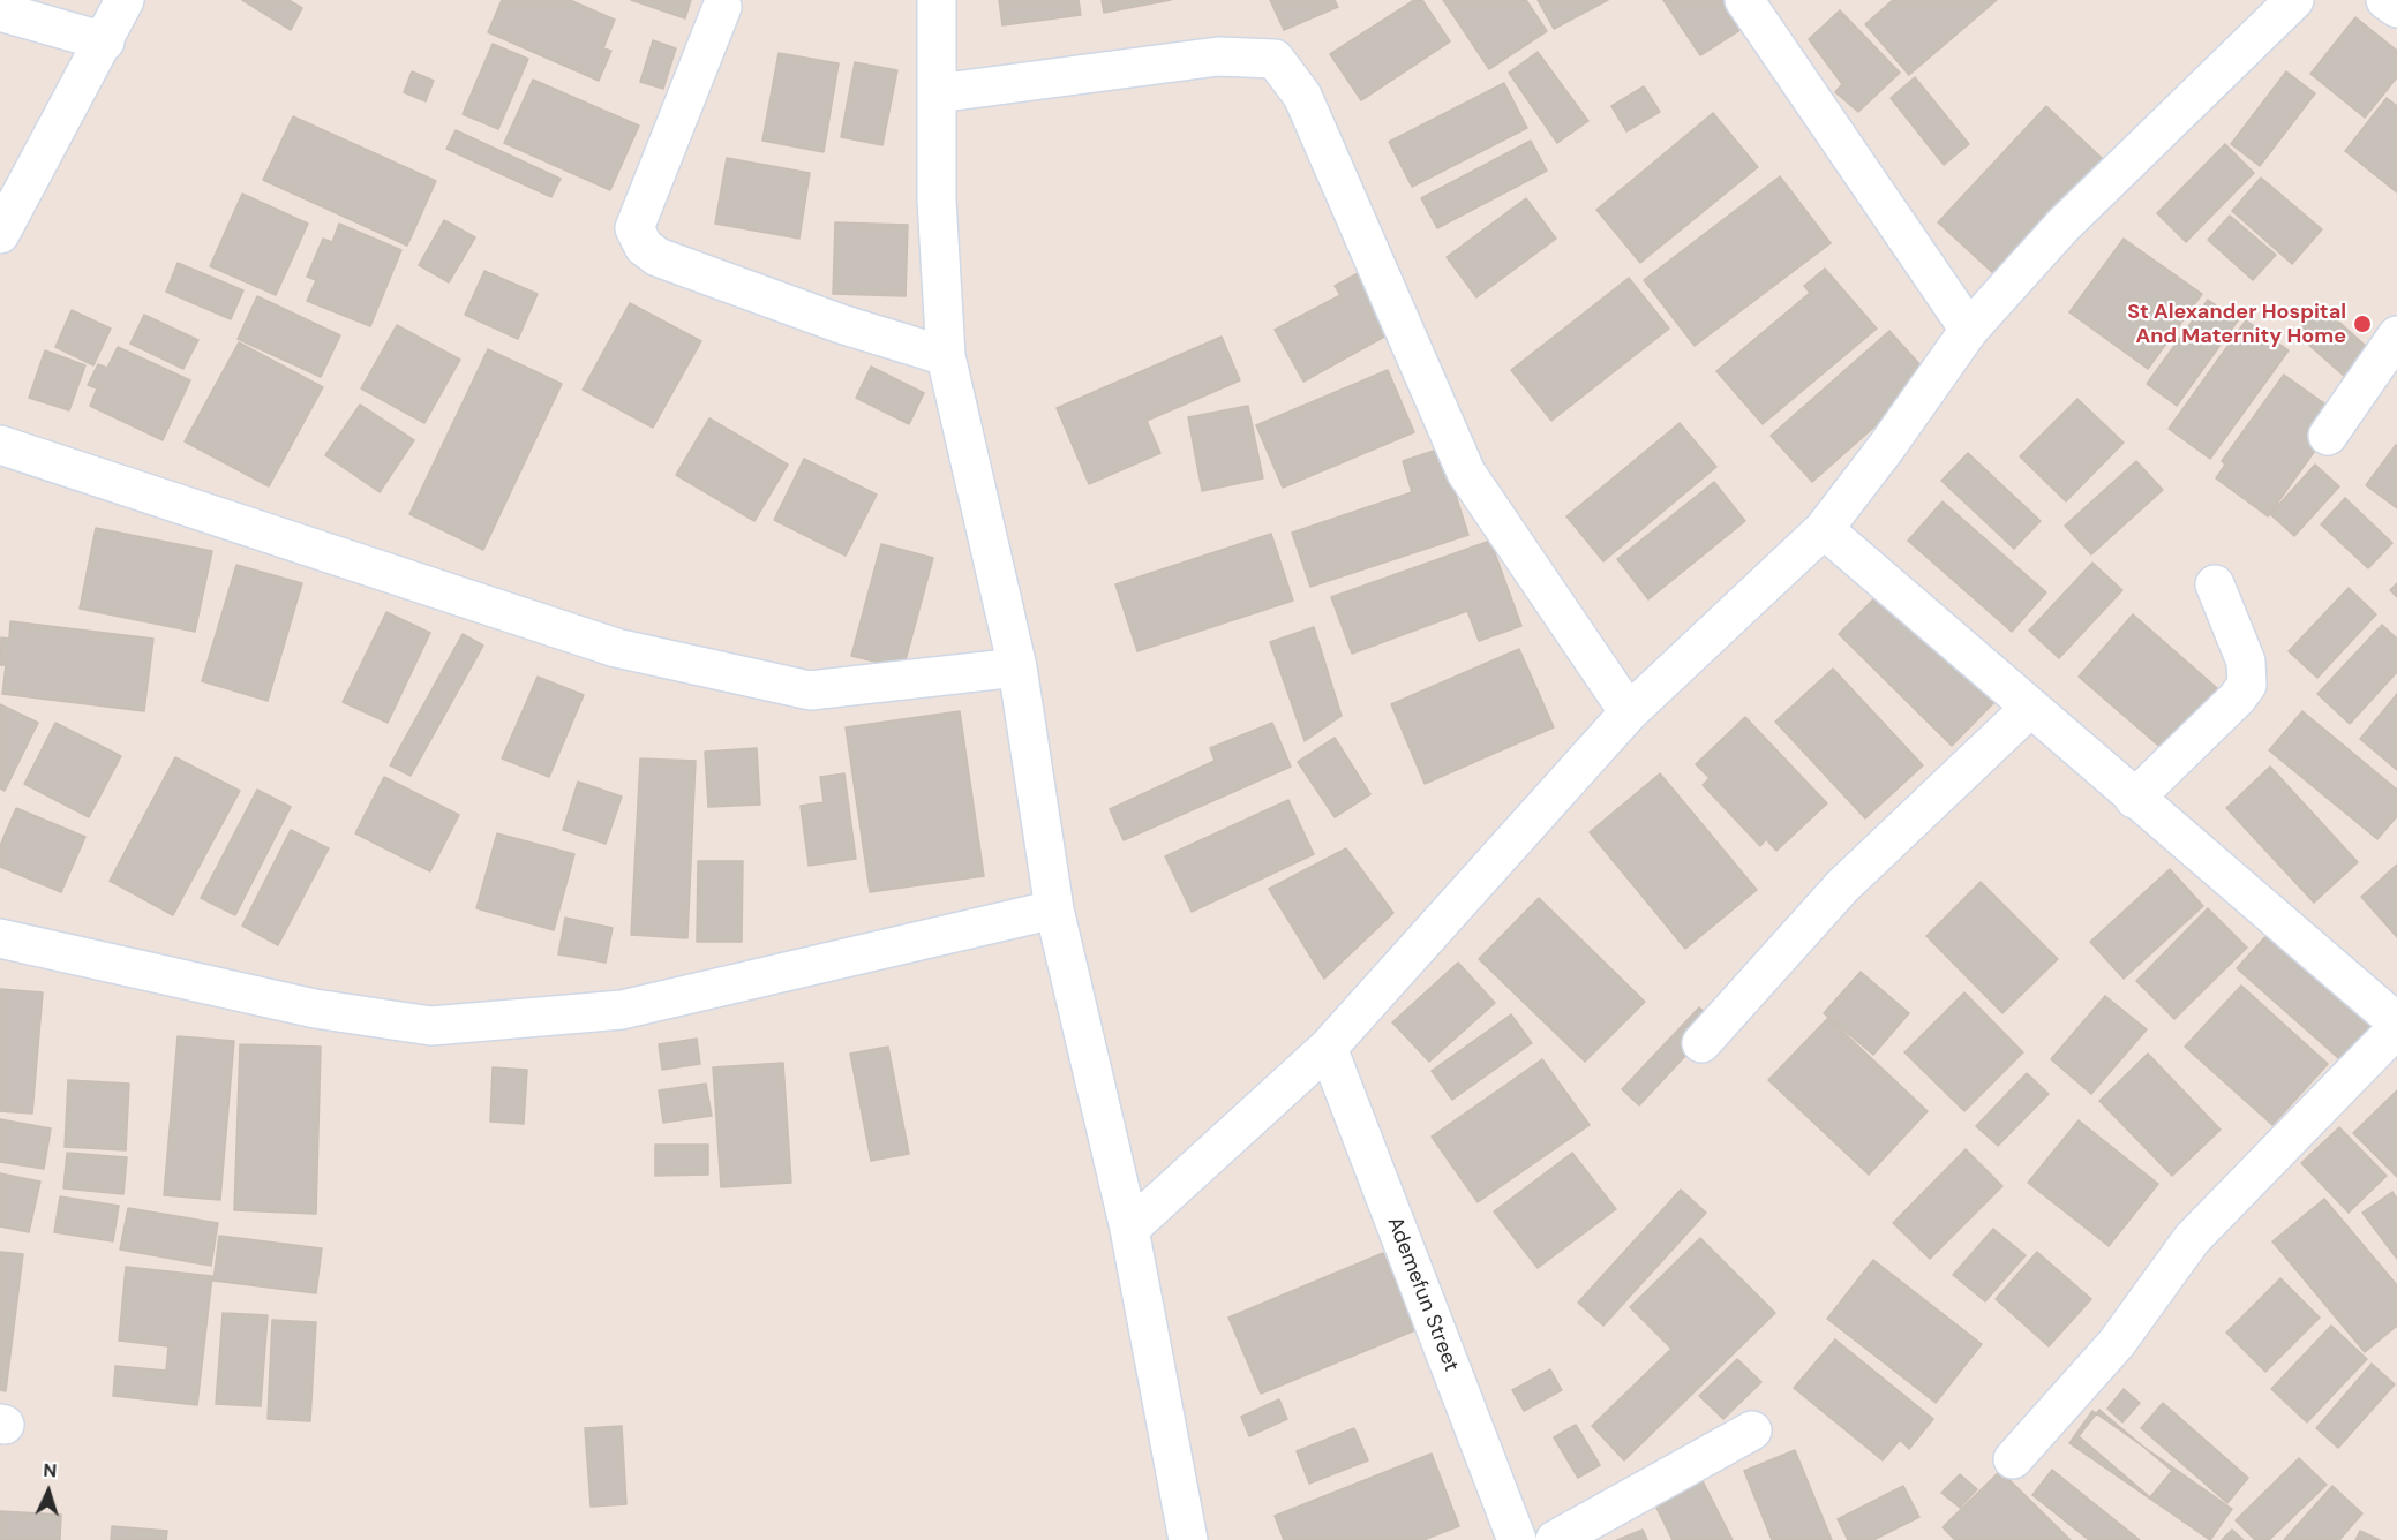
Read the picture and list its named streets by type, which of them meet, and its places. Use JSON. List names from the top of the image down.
{
  "streets": {
    "street": ["Ademefun Street"]
  },
  "places": ["St Alexander Hospital And Maternity Home"],
  "north": "top"
}
